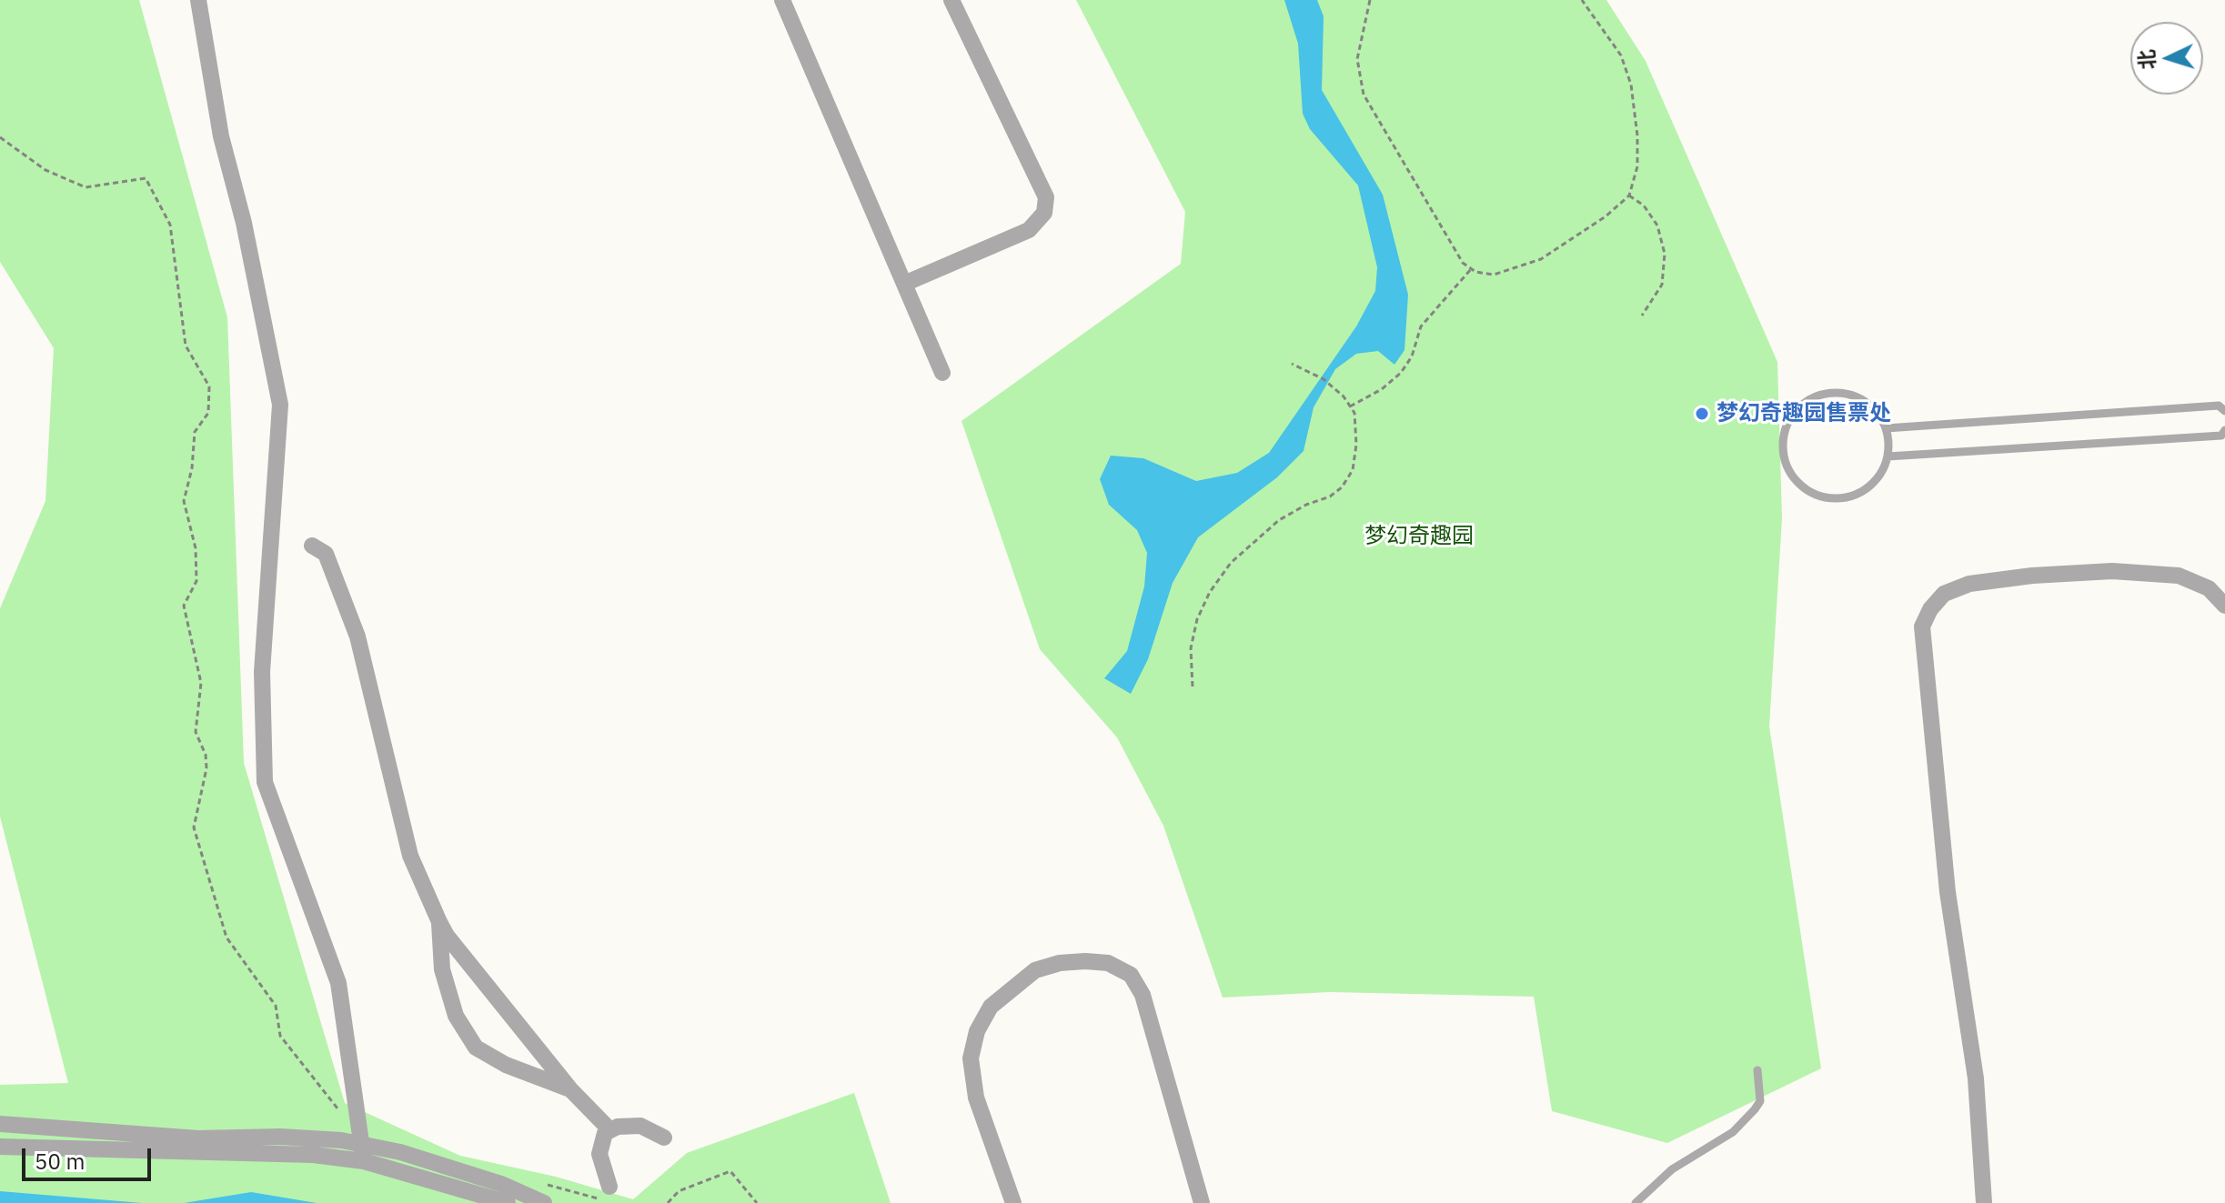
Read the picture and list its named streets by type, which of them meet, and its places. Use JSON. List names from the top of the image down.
{
  "parks": ["梦幻奇趣园"],
  "places": ["梦幻奇趣园售票处"],
  "scale_bar": "50 m",
  "north": "left"
}
